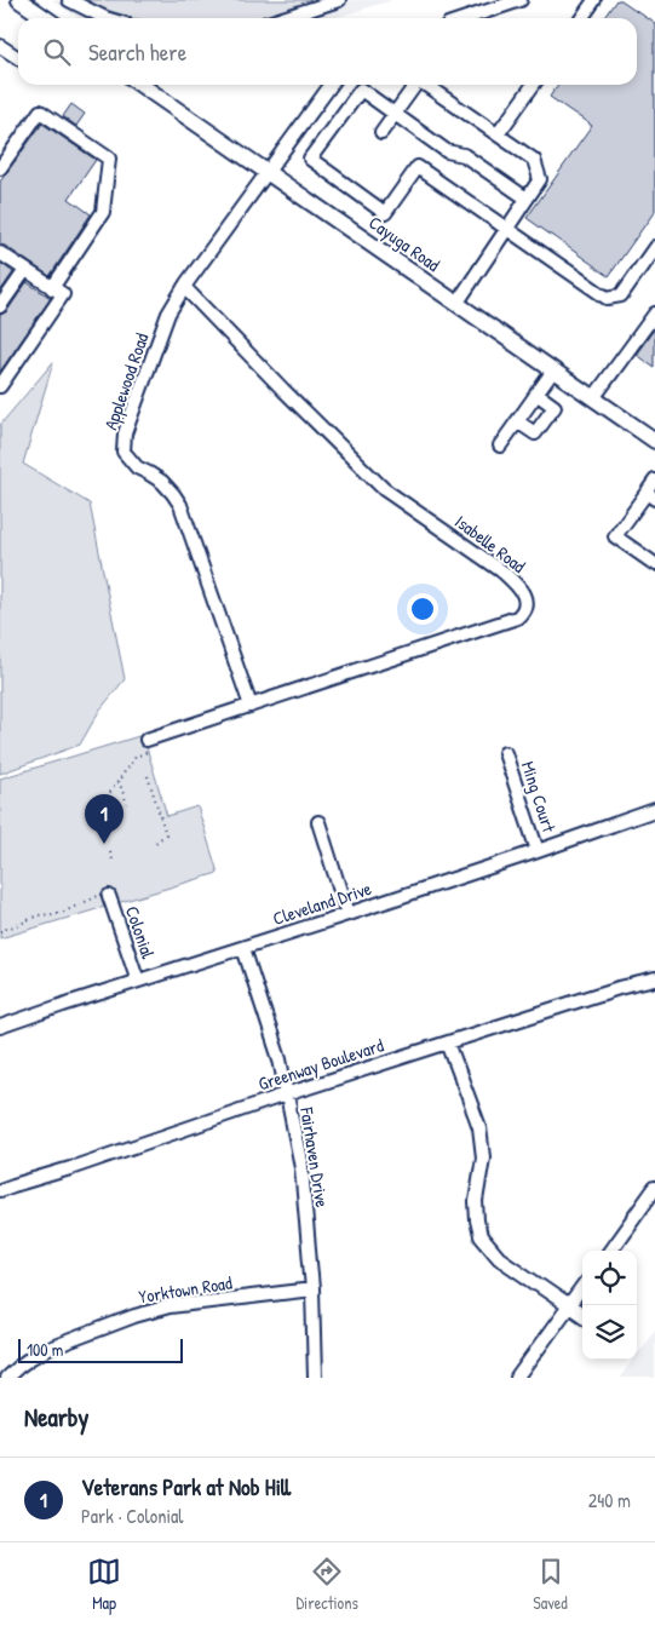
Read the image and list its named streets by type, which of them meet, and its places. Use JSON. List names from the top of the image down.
{
  "streets": {
    "main road": ["Cayuga Road"],
    "street": [
      "Applewood Road",
      "Isabelle Road",
      "Ming Court",
      "Cleveland Drive",
      "Colonial",
      "Greenway Boulevard",
      "Fairhaven Drive",
      "Yorktown Road"
    ]
  },
  "crossings": [
    ["Cayuga Road", "Applewood Road"],
    ["Applewood Road", "Isabelle Road"],
    ["Ming Court", "Cleveland Drive"],
    ["Cleveland Drive", "Colonial"],
    ["Cleveland Drive", "Fairhaven Drive"],
    ["Greenway Boulevard", "Fairhaven Drive"],
    ["Fairhaven Drive", "Yorktown Road"]
  ],
  "scale_bar": "100 m",
  "page": {
    "search": "Search here",
    "pins": "1",
    "scale": "100 m",
    "heading": "Nearby",
    "list": [
      {
        "mark": "1",
        "name": "Veterans Park at Nob Hill",
        "note": "Park · Colonial",
        "value": "240 m"
      }
    ],
    "nav": ["Map", "Directions", "Saved"]
  }
}
